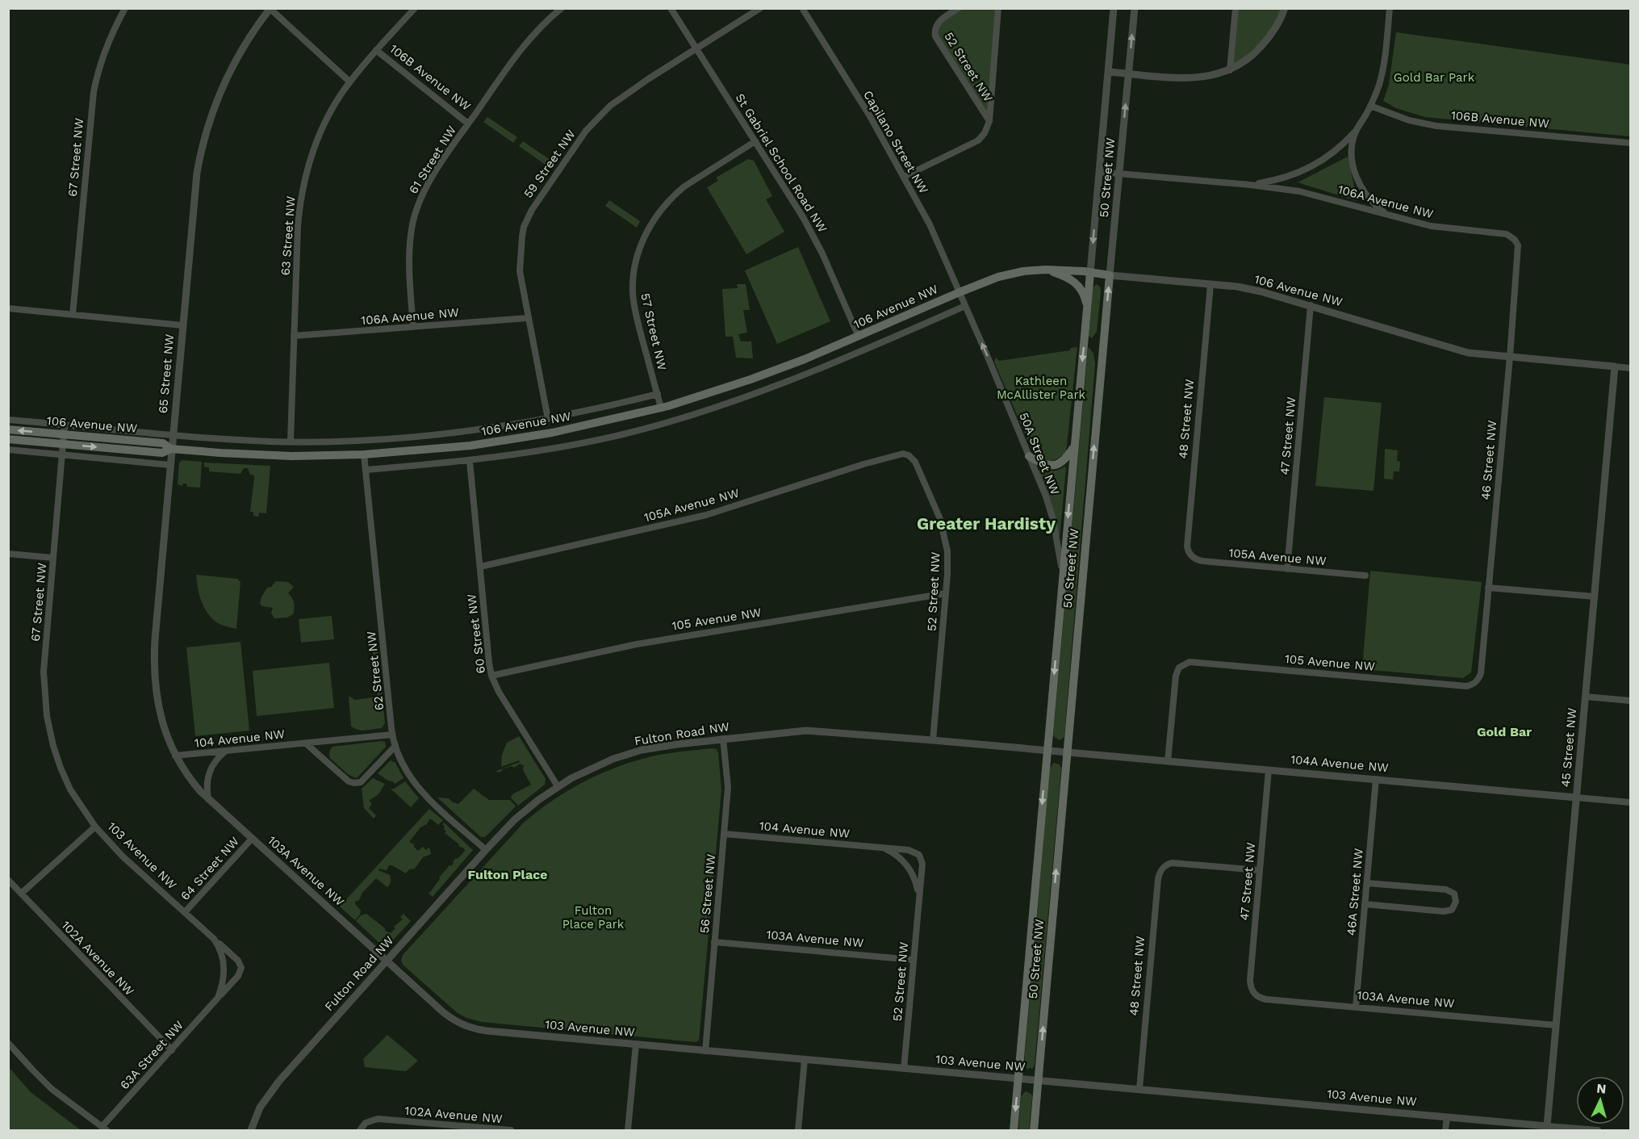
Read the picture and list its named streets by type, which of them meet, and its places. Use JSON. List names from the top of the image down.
{
  "streets": {
    "main road": ["50 Street NW", "106 Avenue NW"],
    "street": [
      "52 Street NW",
      "106B Avenue NW",
      "Capilano Street NW",
      "67 Street NW",
      "61 Street NW",
      "St Gabriel School Road NW",
      "59 Street NW",
      "106A Avenue NW",
      "63 Street NW",
      "57 Street NW",
      "65 Street NW",
      "48 Street NW",
      "47 Street NW",
      "50A Street NW",
      "46 Street NW",
      "105A Avenue NW",
      "105 Avenue NW",
      "60 Street NW",
      "62 Street NW",
      "Fulton Road NW",
      "104 Avenue NW",
      "45 Street NW",
      "104A Avenue NW",
      "103 Avenue NW",
      "64 Street NW",
      "103A Avenue NW",
      "46A Street NW",
      "56 Street NW",
      "102A Avenue NW",
      "63A Street NW"
    ]
  },
  "crossings": [
    ["52 Street NW", "105A Avenue NW"],
    ["52 Street NW", "105 Avenue NW"],
    ["52 Street NW", "Fulton Road NW"],
    ["52 Street NW", "104 Avenue NW"],
    ["52 Street NW", "103 Avenue NW"],
    ["52 Street NW", "103A Avenue NW"],
    ["106B Avenue NW", "61 Street NW"],
    ["106B Avenue NW", "63 Street NW"],
    ["Capilano Street NW", "106 Avenue NW"],
    ["Capilano Street NW", "50A Street NW"],
    ["67 Street NW", "106 Avenue NW"],
    ["67 Street NW", "103 Avenue NW"],
    ["61 Street NW", "106A Avenue NW"],
    ["St Gabriel School Road NW", "59 Street NW"],
    ["St Gabriel School Road NW", "106 Avenue NW"],
    ["St Gabriel School Road NW", "57 Street NW"],
    ["59 Street NW", "106A Avenue NW"],
    ["59 Street NW", "106 Avenue NW"],
    ["50 Street NW", "106A Avenue NW"],
    ["50 Street NW", "106 Avenue NW"],
    ["50 Street NW", "50A Street NW"],
    ["50 Street NW", "Fulton Road NW"],
    ["50 Street NW", "104A Avenue NW"],
    ["50 Street NW", "103 Avenue NW"],
    ["106A Avenue NW", "63 Street NW"],
    ["106A Avenue NW", "46 Street NW"],
    ["63 Street NW", "106 Avenue NW"],
    ["106 Avenue NW", "57 Street NW"],
    ["106 Avenue NW", "65 Street NW"],
    ["106 Avenue NW", "48 Street NW"],
    ["106 Avenue NW", "47 Street NW"],
    ["106 Avenue NW", "50A Street NW"],
    ["106 Avenue NW", "46 Street NW"],
    ["106 Avenue NW", "62 Street NW"],
    ["106 Avenue NW", "45 Street NW"],
    ["65 Street NW", "104 Avenue NW"],
    ["65 Street NW", "103A Avenue NW"],
    ["48 Street NW", "47 Street NW"],
    ["48 Street NW", "105A Avenue NW"],
    ["48 Street NW", "103 Avenue NW"],
    ["47 Street NW", "105A Avenue NW"],
    ["47 Street NW", "104A Avenue NW"],
    ["47 Street NW", "103A Avenue NW"],
    ["46 Street NW", "105 Avenue NW"],
    ["105A Avenue NW", "60 Street NW"],
    ["105 Avenue NW", "60 Street NW"],
    ["105 Avenue NW", "104A Avenue NW"],
    ["60 Street NW", "Fulton Road NW"],
    ["62 Street NW", "Fulton Road NW"],
    ["62 Street NW", "104 Avenue NW"],
    ["Fulton Road NW", "104A Avenue NW"],
    ["Fulton Road NW", "103 Avenue NW"],
    ["Fulton Road NW", "103A Avenue NW"],
    ["Fulton Road NW", "56 Street NW"],
    ["104 Avenue NW", "103A Avenue NW"],
    ["104 Avenue NW", "56 Street NW"],
    ["45 Street NW", "104A Avenue NW"],
    ["45 Street NW", "103 Avenue NW"],
    ["45 Street NW", "103A Avenue NW"],
    ["104A Avenue NW", "46A Street NW"],
    ["103 Avenue NW", "64 Street NW"],
    ["103 Avenue NW", "103A Avenue NW"],
    ["103 Avenue NW", "56 Street NW"],
    ["103 Avenue NW", "63A Street NW"],
    ["64 Street NW", "103A Avenue NW"],
    ["103A Avenue NW", "46A Street NW"],
    ["103A Avenue NW", "56 Street NW"],
    ["102A Avenue NW", "63A Street NW"]
  ],
  "one_way": ["50A Street NW"],
  "districts": ["Greater Hardisty", "Gold Bar", "Fulton Place"],
  "parks": ["Gold Bar Park", "Kathleen McAllister Park", "Fulton Place Park"],
  "north": "top"
}
